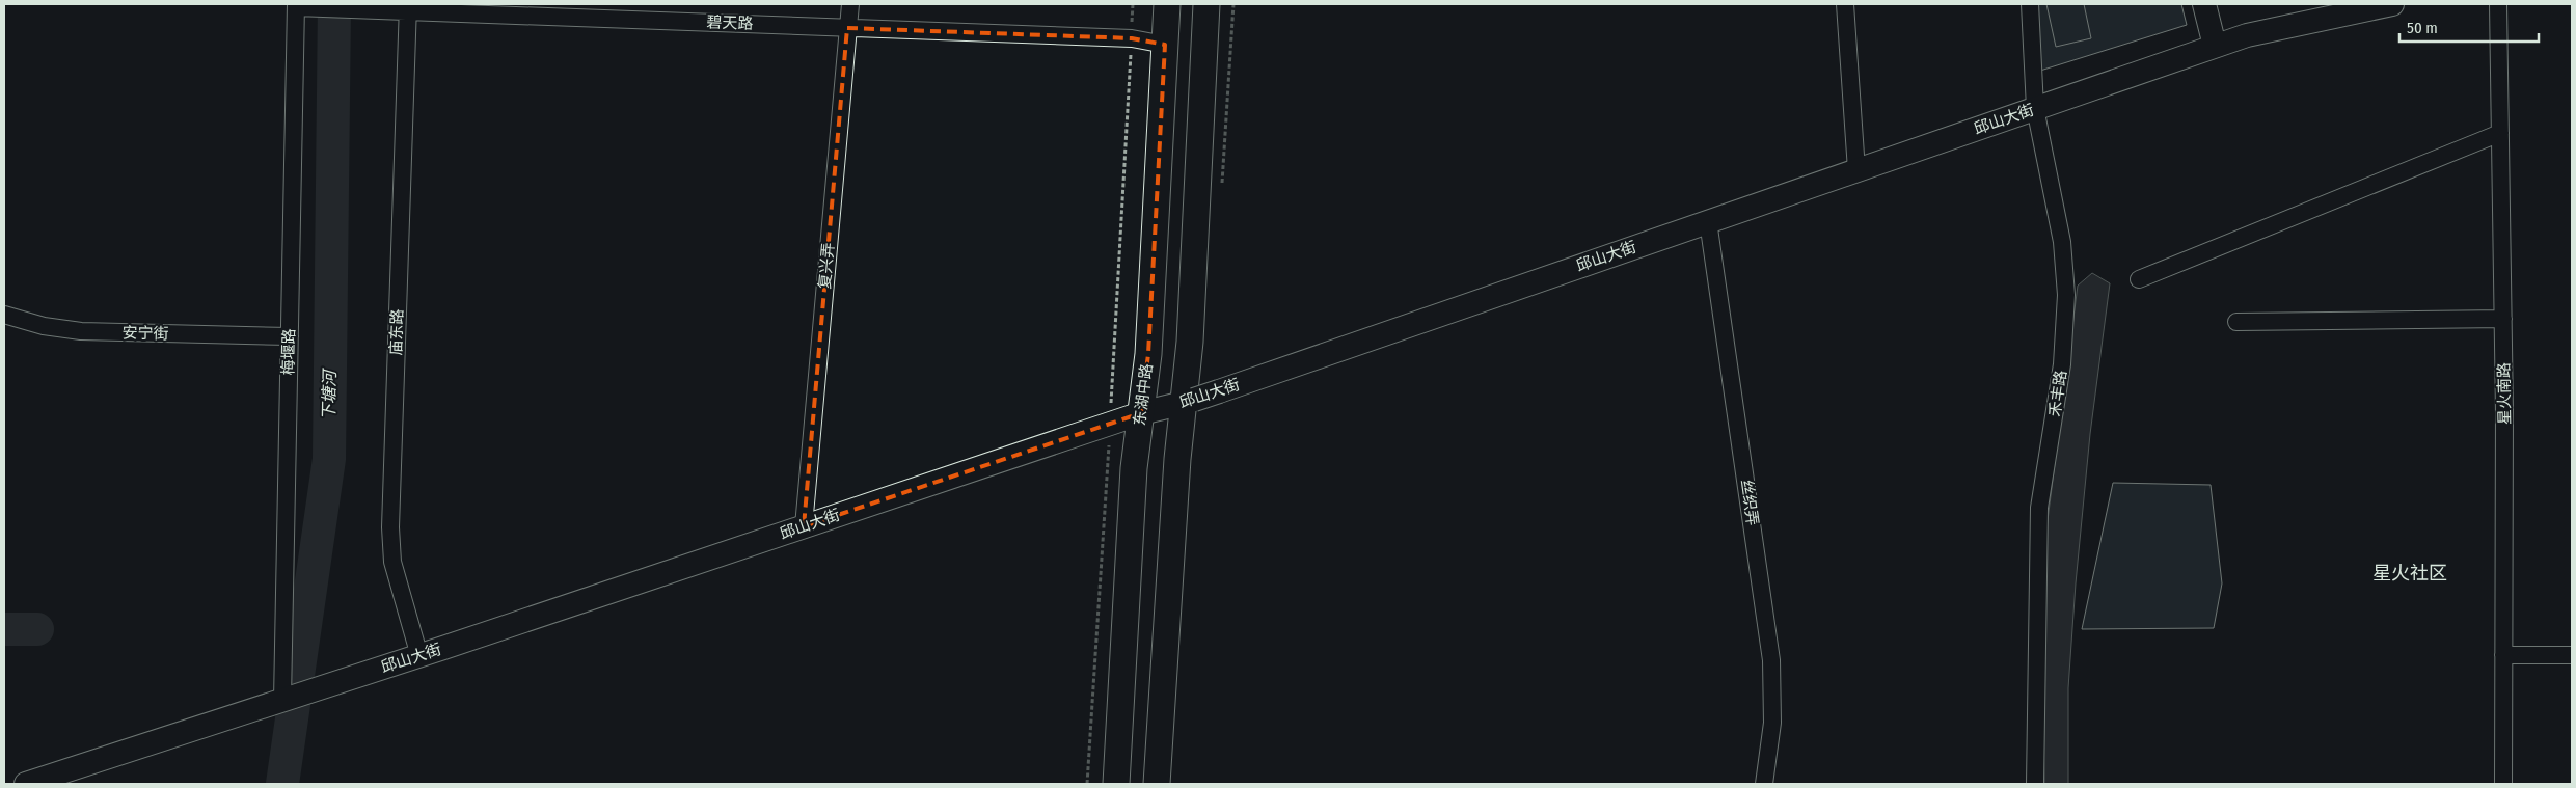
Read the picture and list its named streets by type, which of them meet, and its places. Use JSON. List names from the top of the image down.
{
  "streets": {
    "main road": ["邱山大街", "东湖中路"],
    "street": [
      "碧天路",
      "复兴弄",
      "庙东路",
      "安宁街",
      "梅堰路",
      "禾丰路",
      "星火南路",
      "丝织弄"
    ]
  },
  "crossings": [
    ["碧天路", "复兴弄"],
    ["碧天路", "庙东路"],
    ["碧天路", "梅堰路"],
    ["碧天路", "东湖中路"],
    ["邱山大街", "复兴弄"],
    ["邱山大街", "庙东路"],
    ["邱山大街", "梅堰路"],
    ["邱山大街", "禾丰路"],
    ["邱山大街", "东湖中路"],
    ["邱山大街", "丝织弄"],
    ["安宁街", "梅堰路"]
  ],
  "districts": ["星火社区"],
  "water": ["下塘河"],
  "scale_bar": "50 m"
}
